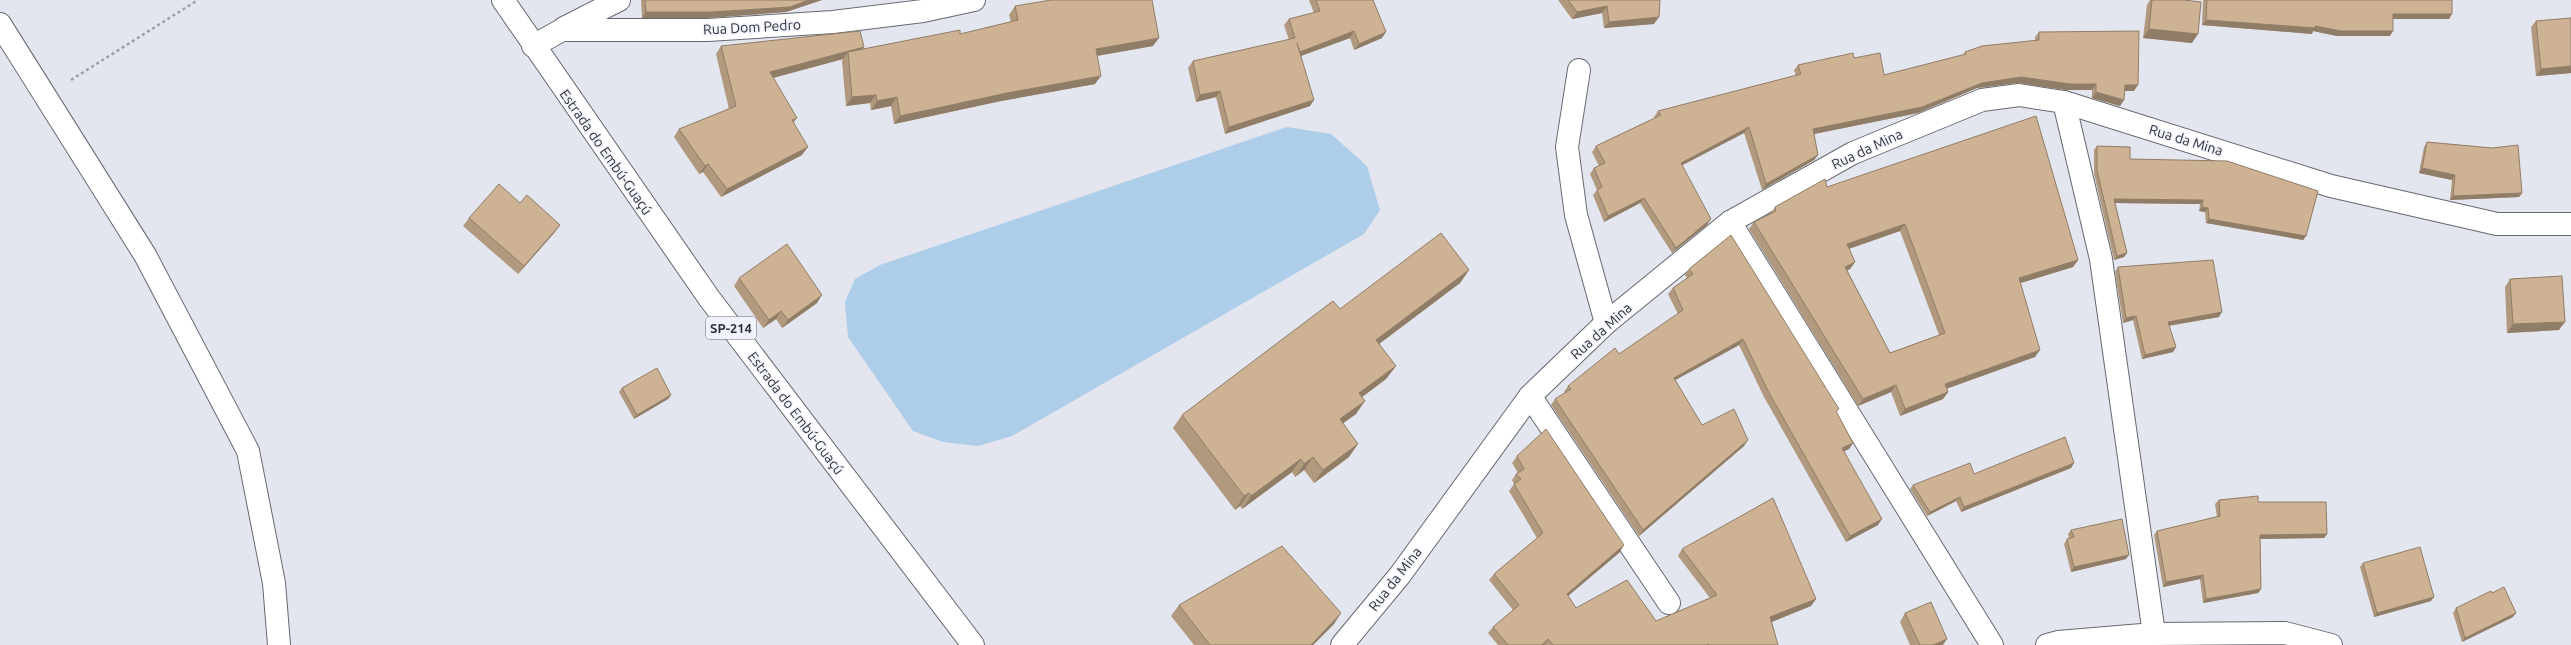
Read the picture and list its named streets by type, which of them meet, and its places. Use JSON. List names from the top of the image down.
{
  "streets": {
    "street": [
      "Rua Dom Pedro",
      "Rua da Mina",
      "Estrada do Embú-Guaçú",
      "SP-214"
    ]
  },
  "crossings": [
    ["Rua Dom Pedro", "Estrada do Embú-Guaçú"]
  ]
}
